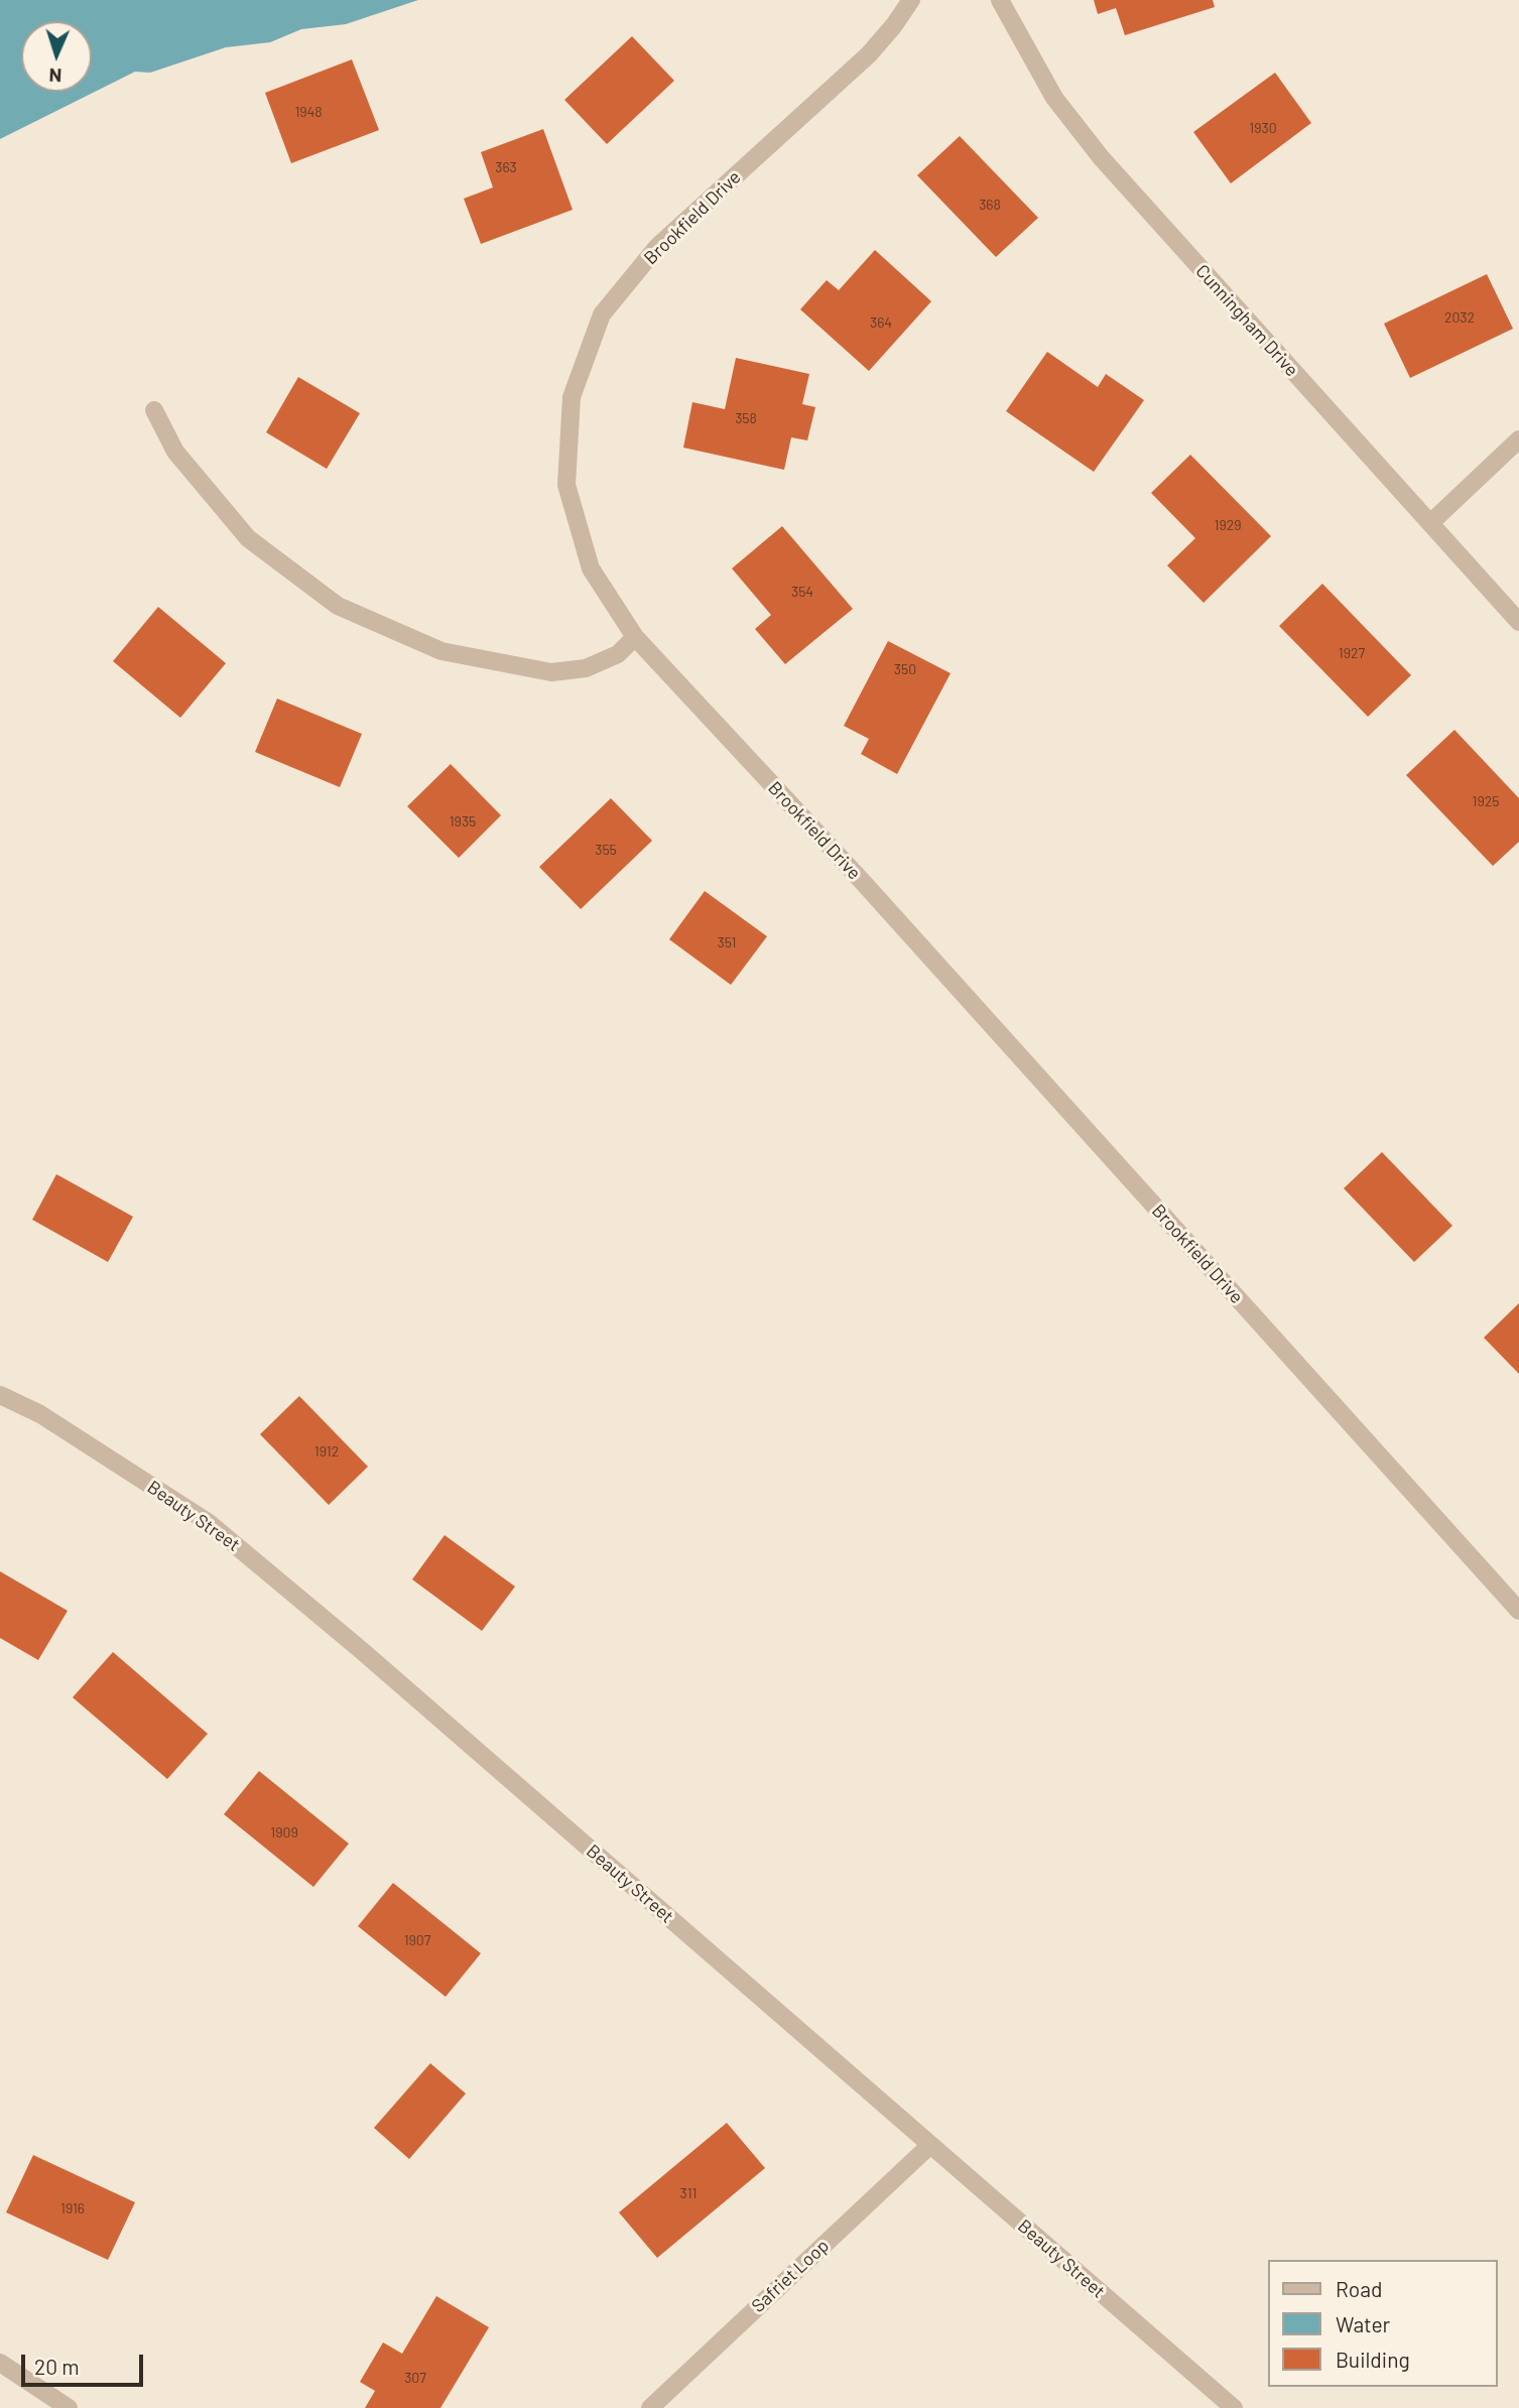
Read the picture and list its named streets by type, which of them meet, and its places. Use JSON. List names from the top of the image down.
{
  "streets": {
    "street": [
      "Brookfield Drive",
      "Cunningham Drive",
      "Beauty Street",
      "Safriet Loop"
    ]
  },
  "crossings": [
    ["Beauty Street", "Safriet Loop"]
  ],
  "house_numbers": [
    "1948",
    "1930",
    "363",
    "368",
    "2032",
    "364",
    "358",
    "1929",
    "354",
    "1927",
    "350",
    "1925",
    "1935",
    "355",
    "351",
    "1912",
    "1909",
    "1907",
    "311",
    "1916",
    "307"
  ],
  "legend": ["Road", "Water", "Building"],
  "scale_bar": "20 m",
  "north": "bottom"
}
